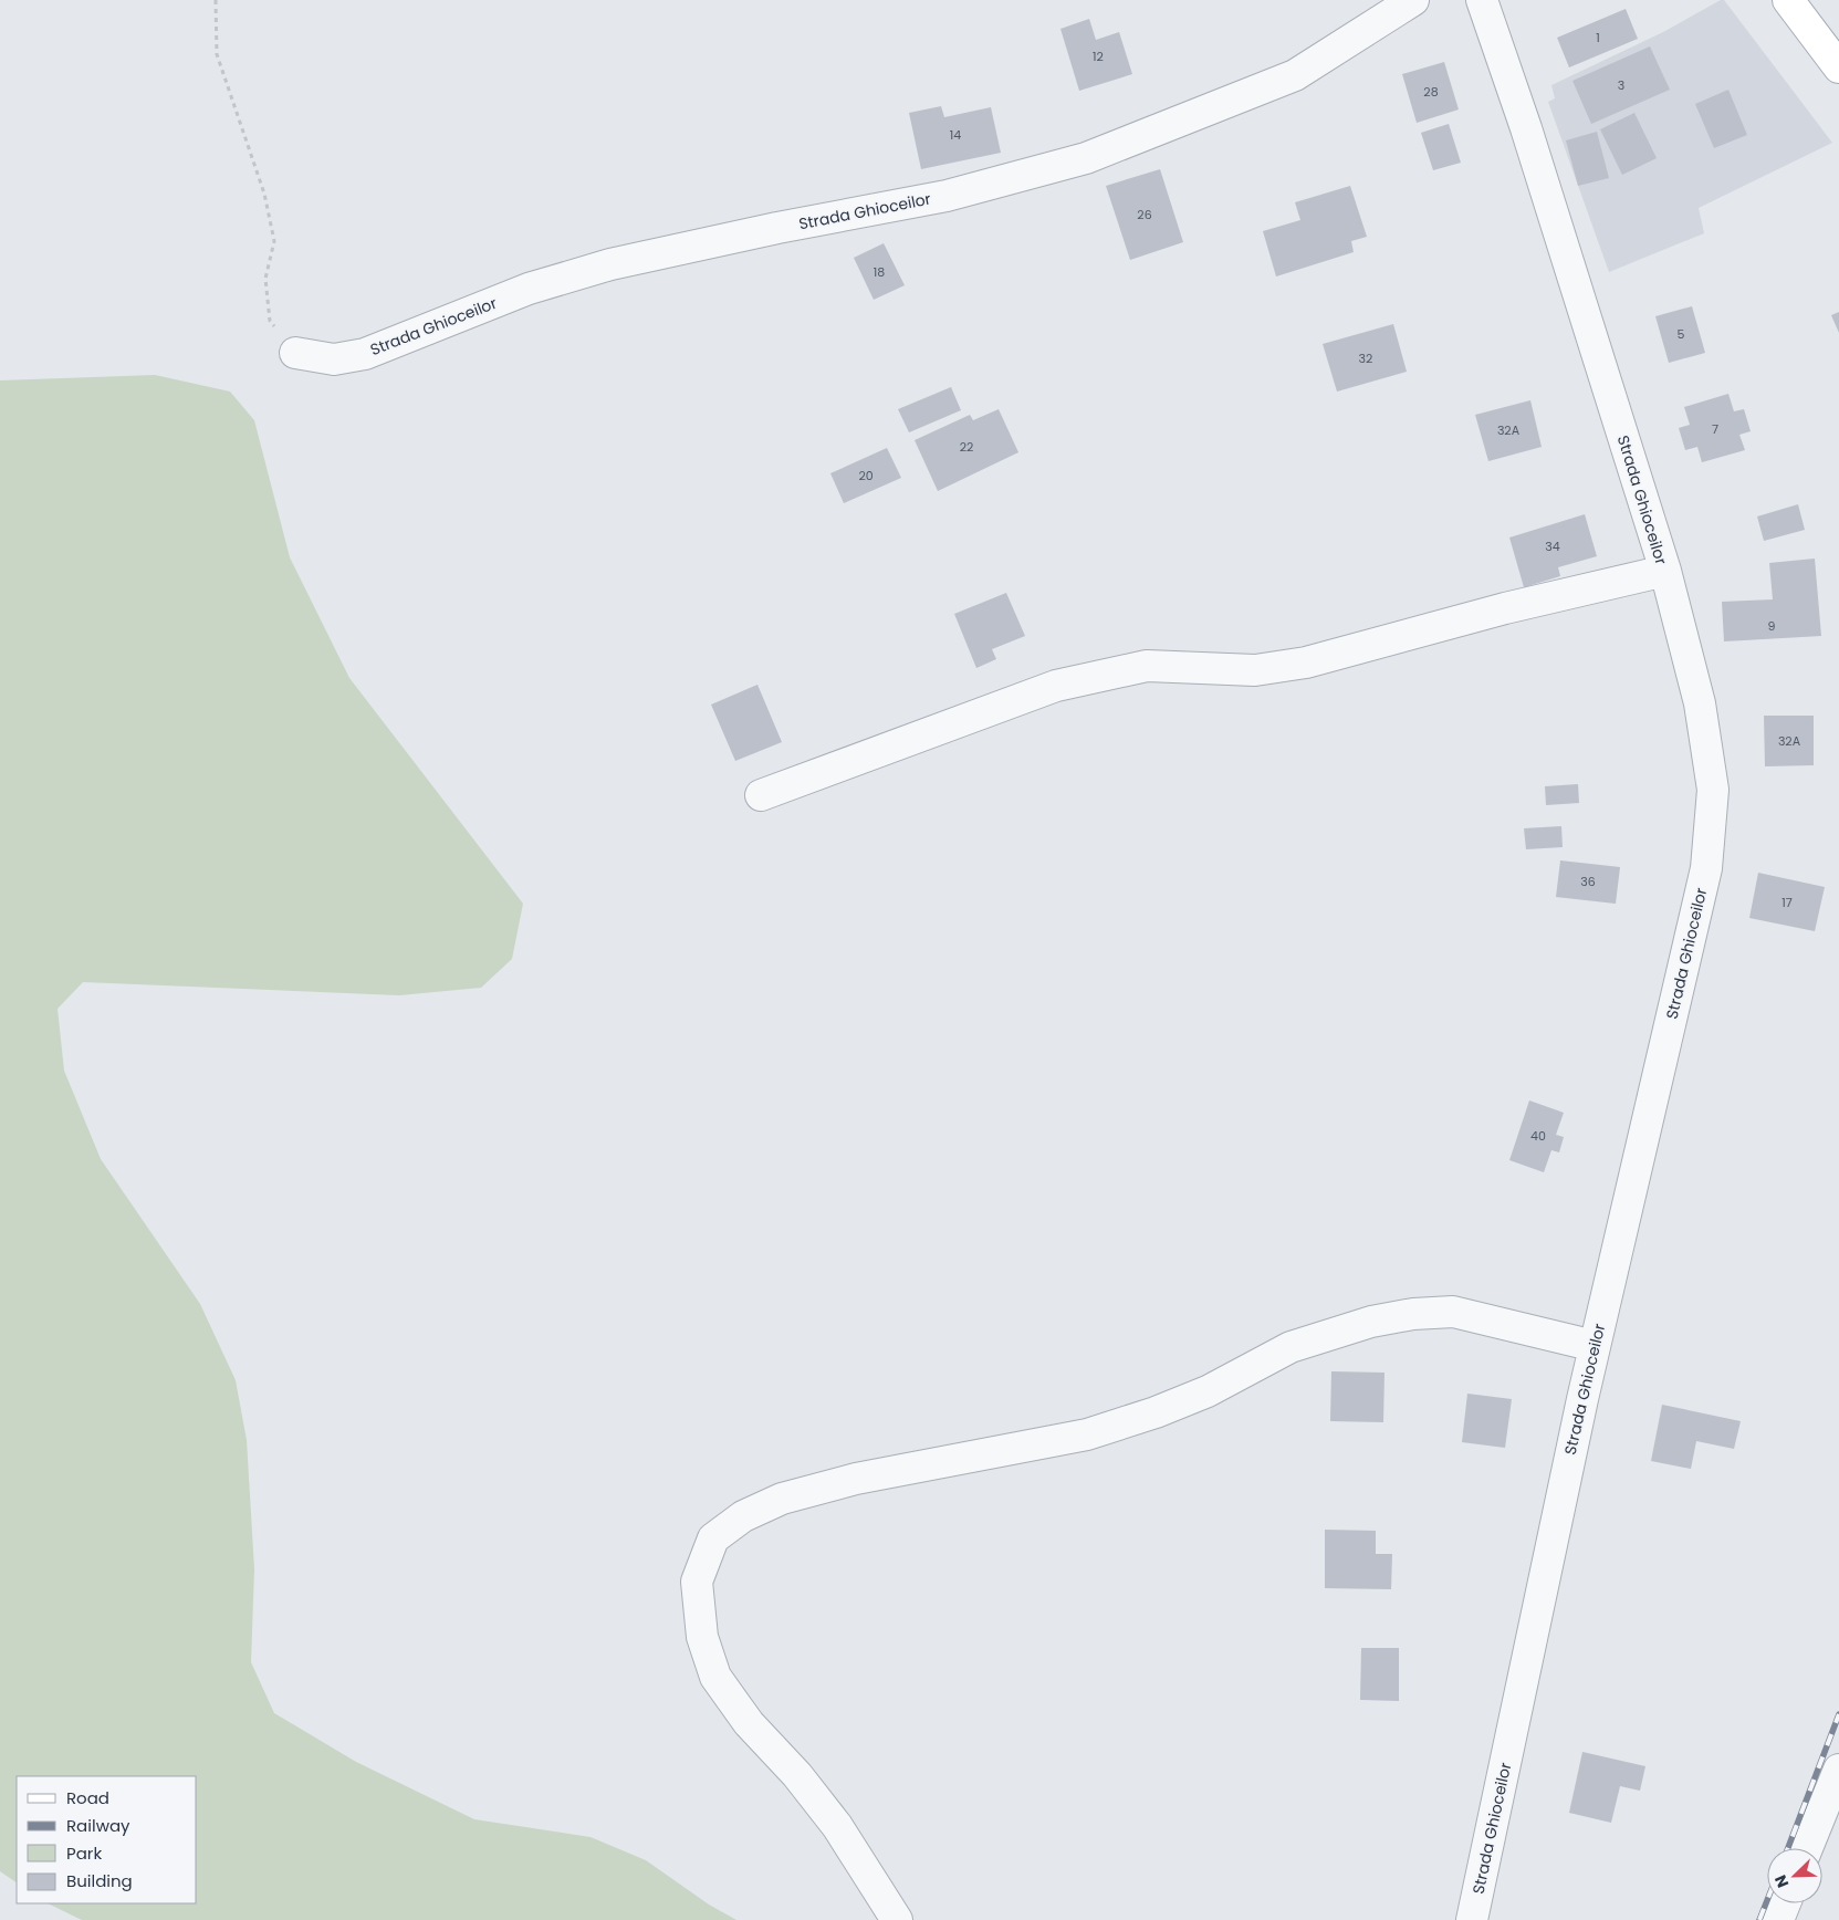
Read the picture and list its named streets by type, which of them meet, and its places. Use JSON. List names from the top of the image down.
{
  "streets": {
    "street": ["Strada Ghioceilor"]
  },
  "house_numbers": [
    "1",
    "12",
    "3",
    "28",
    "14",
    "26",
    "18",
    "5",
    "32",
    "7",
    "32A",
    "22",
    "20",
    "34",
    "9",
    "32A",
    "36",
    "17",
    "40"
  ],
  "legend": [
    "Road",
    "Railway",
    "Park",
    "Building"
  ],
  "north": "bottom left"
}
